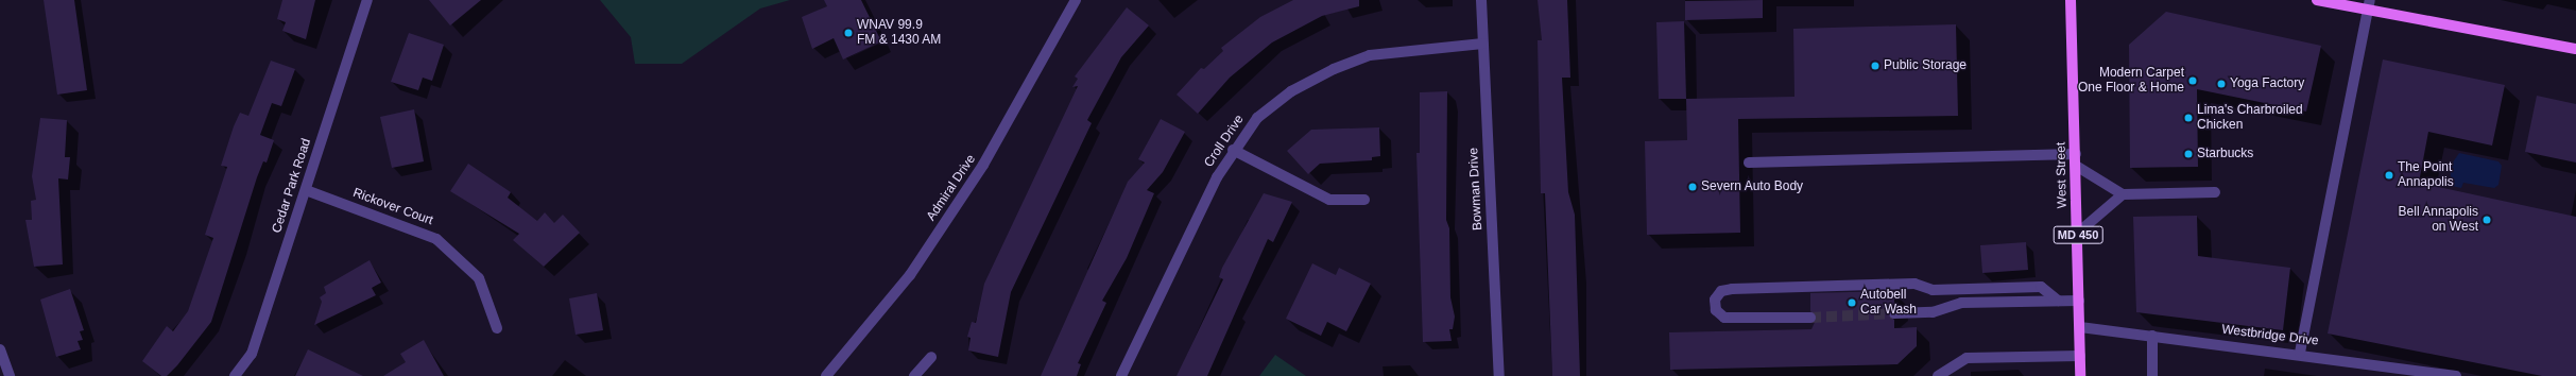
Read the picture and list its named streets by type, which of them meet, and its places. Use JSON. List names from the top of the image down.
{
  "streets": {
    "main road": ["West Street", "MD 450"],
    "street": [
      "Croll Drive",
      "Cedar Park Road",
      "Admiral Drive",
      "Bowman Drive",
      "Rickover Court",
      "Westbridge Drive"
    ]
  },
  "crossings": [
    ["Croll Drive", "Bowman Drive"],
    ["West Street", "Westbridge Drive"],
    ["Cedar Park Road", "Rickover Court"]
  ],
  "places": [
    "WNAV 99.9 FM & 1430 AM",
    "Public Storage",
    "Modern Carpet One Floor & Home",
    "Yoga Factory",
    "Lima's Charbroiled Chicken",
    "Starbucks",
    "The Point Annapolis",
    "Severn Auto Body",
    "Bell Annapolis on West",
    "Autobell Car Wash"
  ]
}
